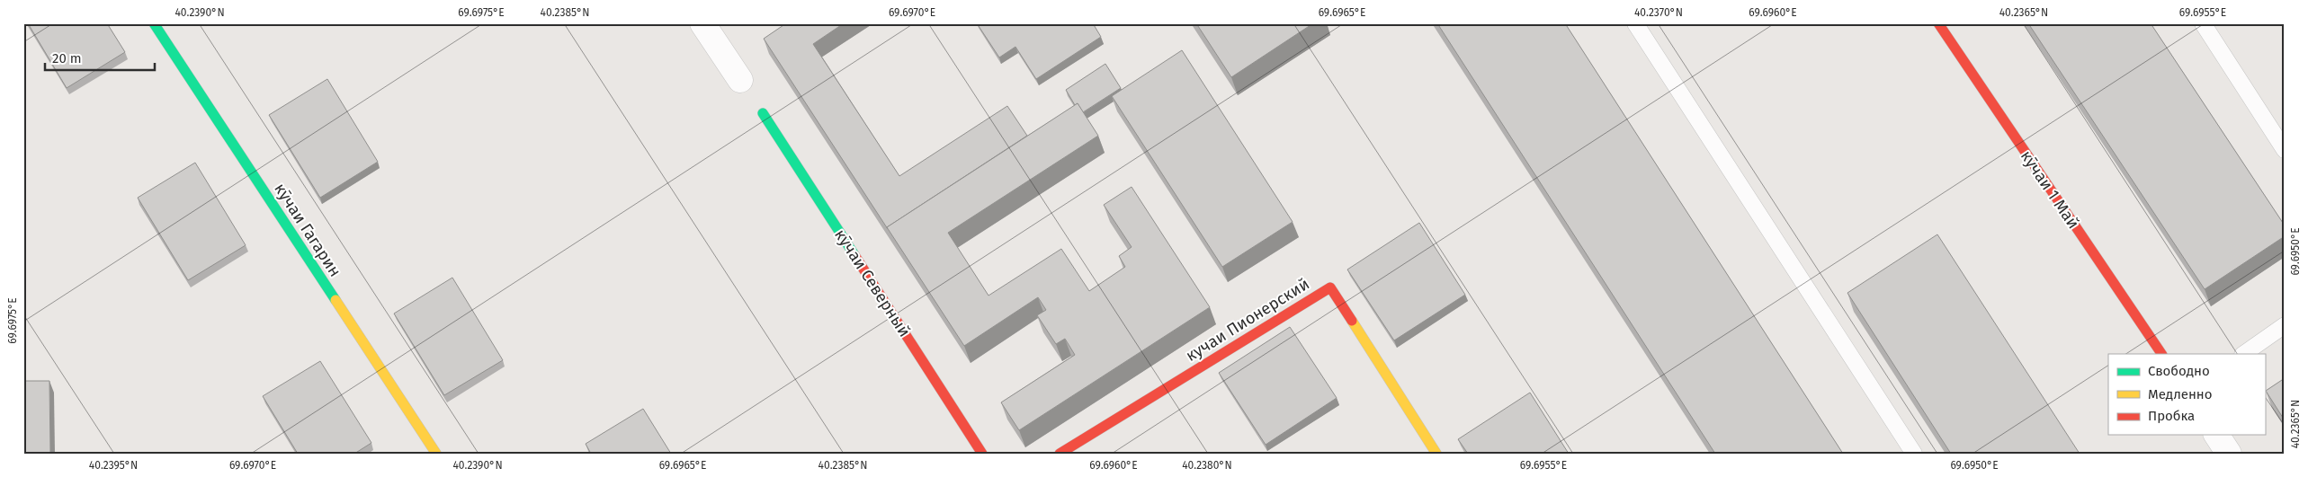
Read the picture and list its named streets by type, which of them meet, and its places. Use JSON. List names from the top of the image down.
{
  "streets": {
    "street": [
      "кӯчаи 1 Май",
      "кӯчаи Гагарин",
      "кӯчаи Северный",
      "кучаи Пионерский"
    ]
  },
  "legend": ["Свободно", "Медленно", "Пробка"],
  "scale_bar": "20 m",
  "coordinates": [
    "40.2390°N",
    "69.6975°E",
    "40.2385°N",
    "69.6970°E",
    "69.6965°E",
    "40.2370°N",
    "69.6960°E",
    "40.2365°N",
    "69.6955°E",
    "69.6950°E",
    "40.2395°N",
    "40.2380°N"
  ]
}
